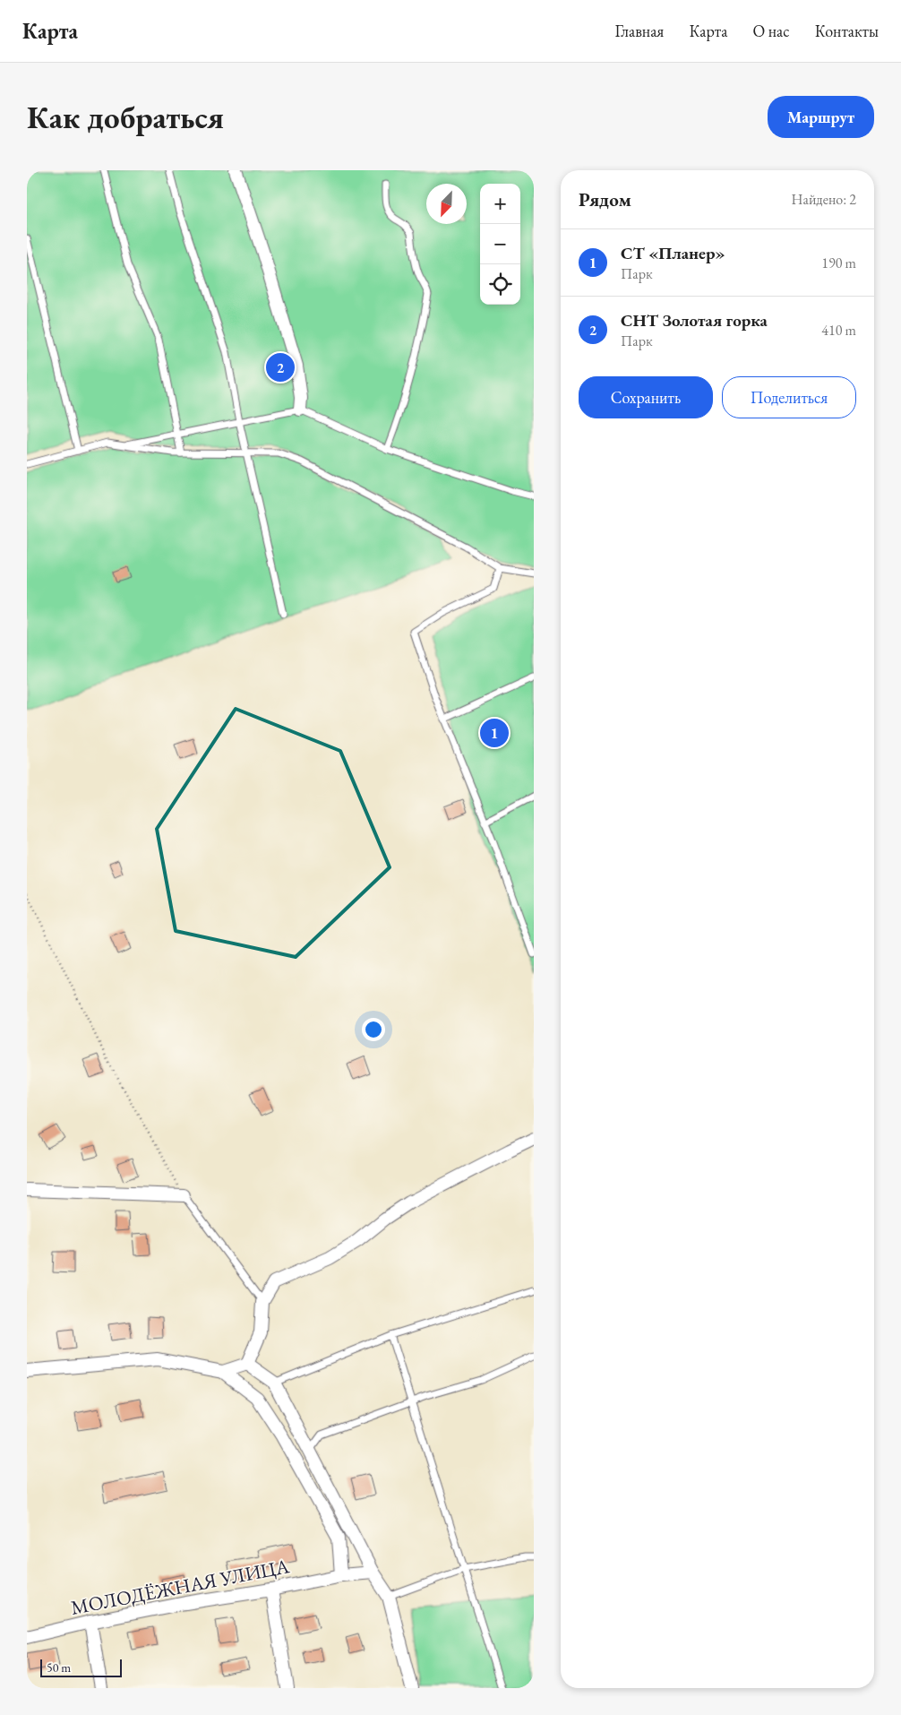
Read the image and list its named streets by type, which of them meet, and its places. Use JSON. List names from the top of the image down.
{
  "streets": {
    "street": ["МОЛОДЁЖНАЯ УЛИЦА"]
  },
  "scale_bar": "50 m",
  "north": "bottom left",
  "page": {
    "header": "Карта",
    "nav": [
      "Главная",
      "Карта",
      "О нас",
      "Контакты"
    ],
    "buttons": [
      "Маршрут",
      ["Сохранить", "Поделиться"]
    ],
    "title": "Как добраться",
    "heading": ["Рядом", "Найдено: 2"],
    "map_buttons": ["+", "−"],
    "list": [
      {
        "mark": "1",
        "name": "СТ «Планер»",
        "note": "Парк",
        "value": "190 m"
      },
      {
        "mark": "2",
        "name": "СНТ Золотая горка",
        "note": "Парк",
        "value": "410 m"
      }
    ],
    "pins": ["2", "1"],
    "scale": "50 m"
  }
}
